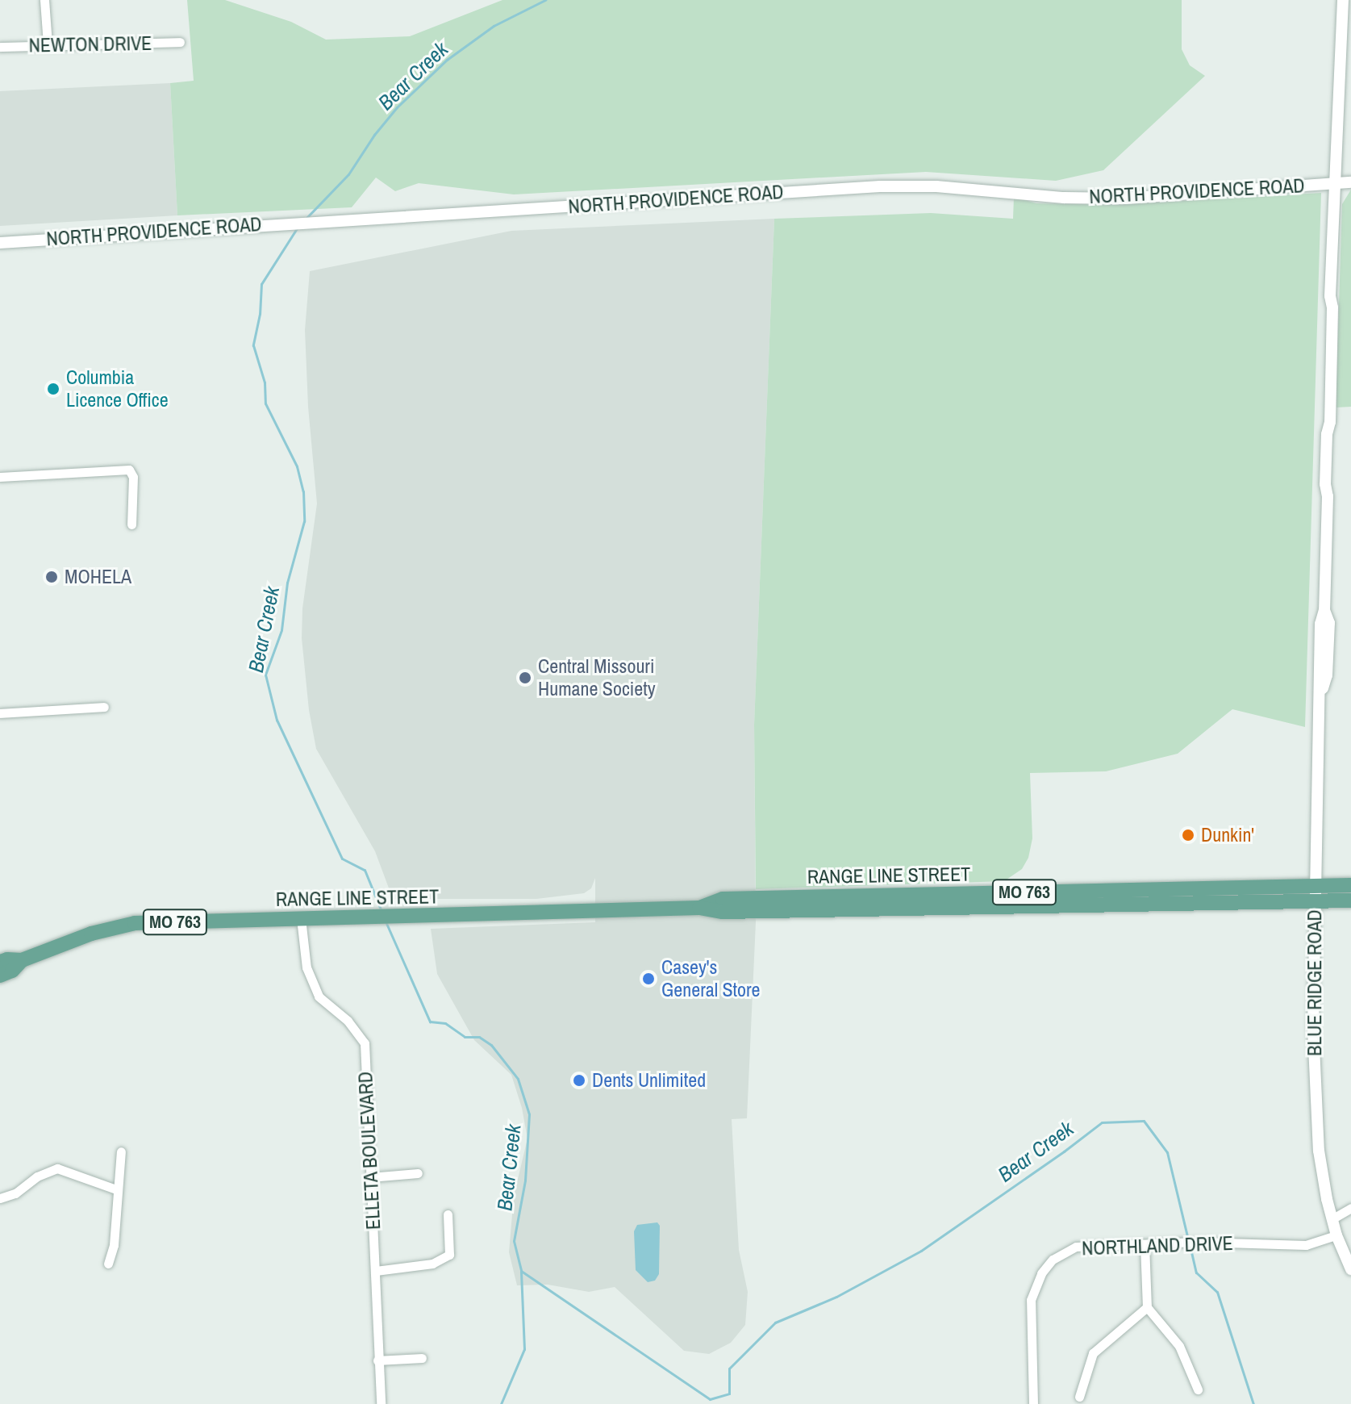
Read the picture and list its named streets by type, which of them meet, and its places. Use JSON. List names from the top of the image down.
{
  "streets": {
    "main road": ["RANGE LINE STREET", "MO 763"],
    "street": [
      "NEWTON DRIVE",
      "NORTH PROVIDENCE ROAD",
      "BLUE RIDGE ROAD",
      "ELLETA BOULEVARD",
      "NORTHLAND DRIVE"
    ]
  },
  "crossings": [
    ["NORTH PROVIDENCE ROAD", "BLUE RIDGE ROAD"],
    ["RANGE LINE STREET", "BLUE RIDGE ROAD"],
    ["RANGE LINE STREET", "ELLETA BOULEVARD"],
    ["BLUE RIDGE ROAD", "NORTHLAND DRIVE"]
  ],
  "water": ["Bear Creek"],
  "places": [
    "Columbia Licence Office",
    "MOHELA",
    "Central Missouri Humane Society",
    "Dunkin'",
    "Casey's General Store",
    "Dents Unlimited"
  ]
}
